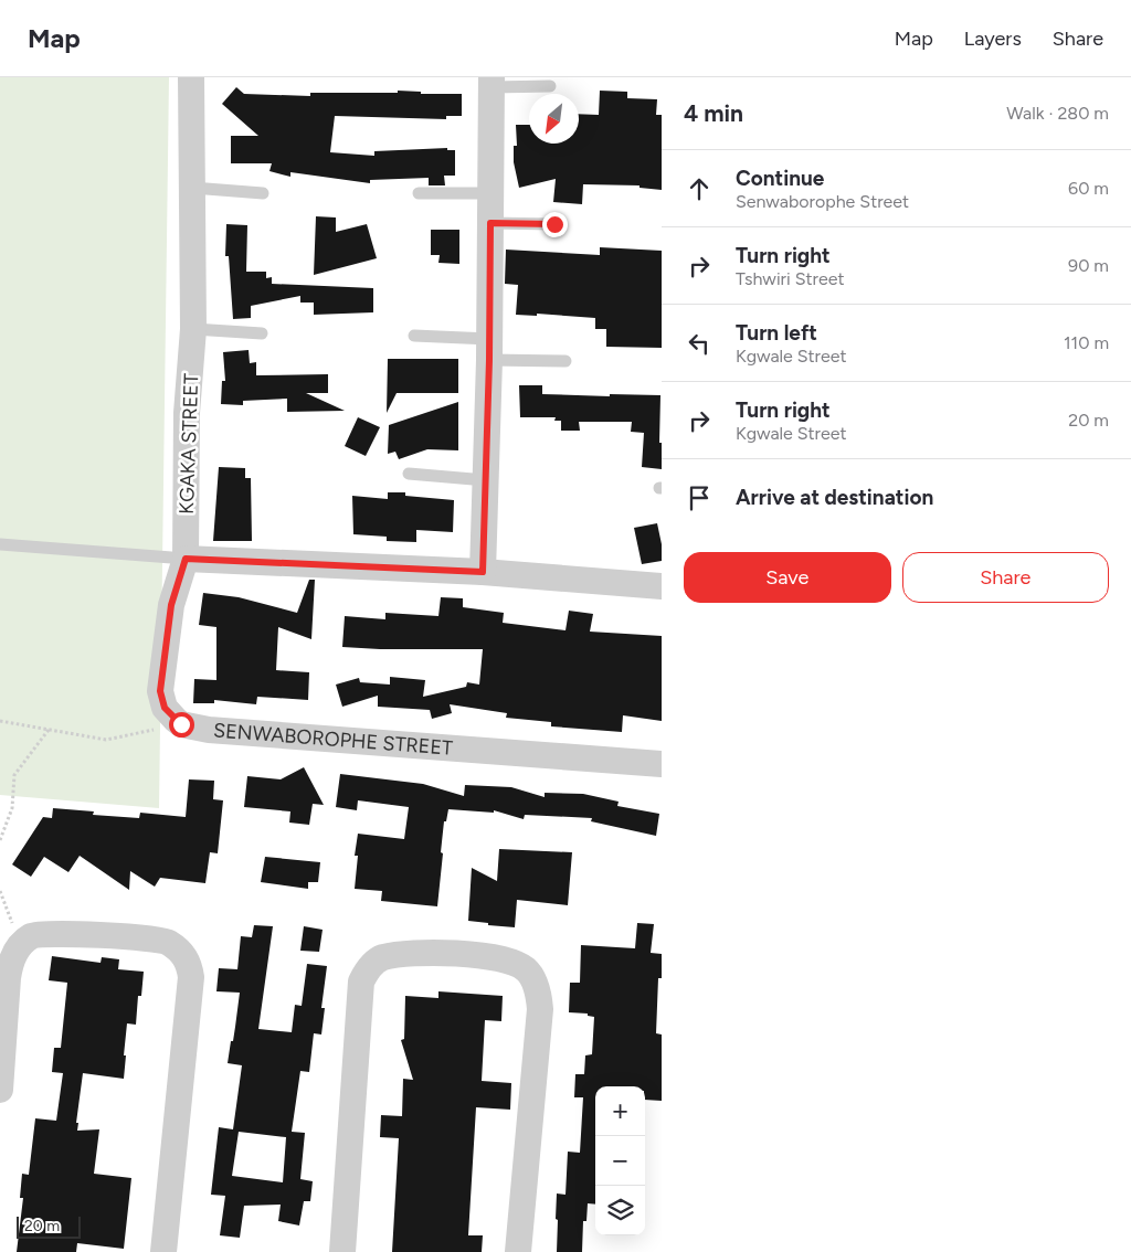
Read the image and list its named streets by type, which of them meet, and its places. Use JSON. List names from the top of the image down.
{
  "streets": {
    "street": ["KGAKA STREET", "SENWABOROPHE STREET"]
  },
  "scale_bar": "20 m",
  "north": "bottom left",
  "page": {
    "header": "Map",
    "nav": ["Map", "Layers", "Share"],
    "heading": ["4 min", "Walk · 280 m"],
    "list": [
      ["Continue", "Senwaborophe Street", "60 m"],
      ["Turn right", "Tshwiri Street", "90 m"],
      ["Turn left", "Kgwale Street", "110 m"],
      ["Turn right", "Kgwale Street", "20 m"],
      "Arrive at destination"
    ],
    "buttons": ["Save", "Share"],
    "map_buttons": ["+", "−"],
    "scale": "20 m"
  }
}
